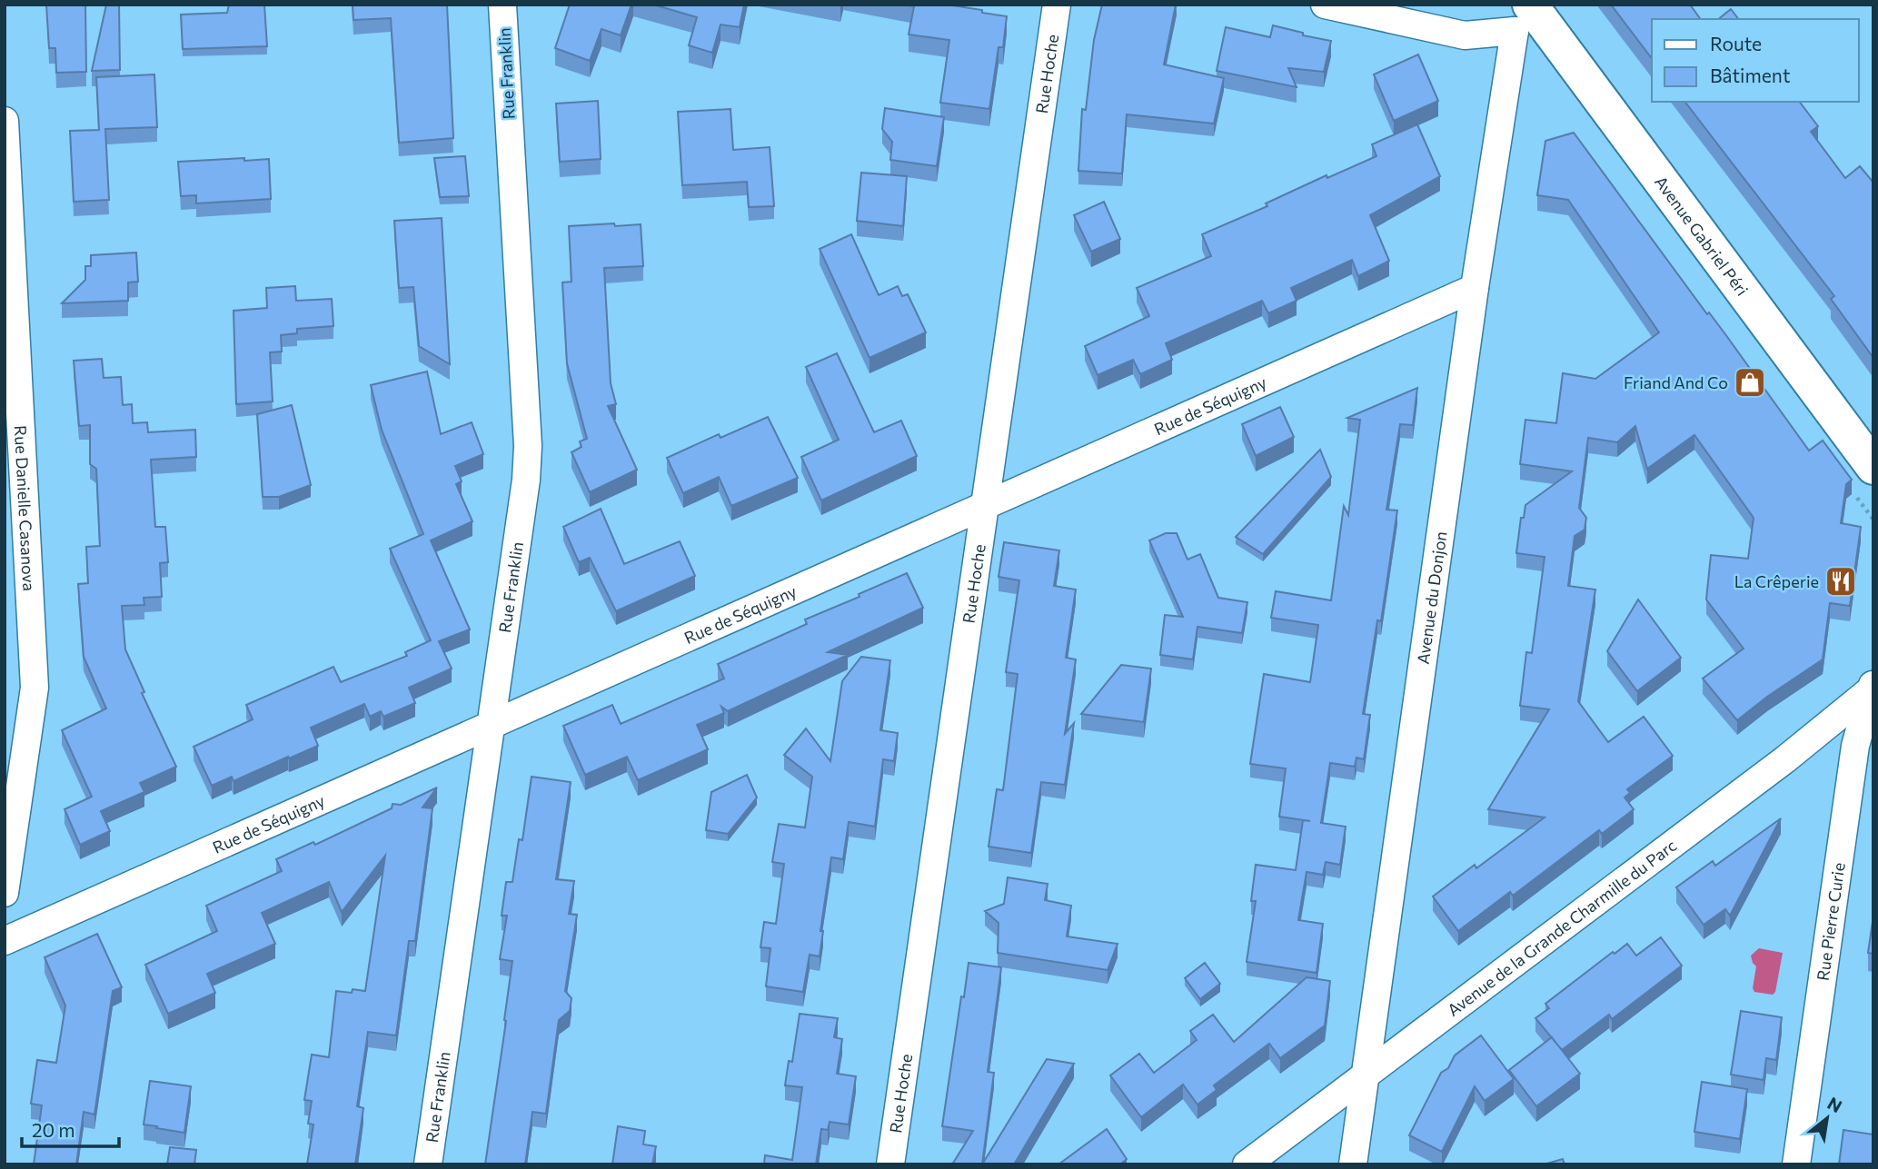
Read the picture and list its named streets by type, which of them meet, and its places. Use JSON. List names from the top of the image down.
{
  "streets": {
    "street": [
      "Rue Franklin",
      "Rue Hoche",
      "Avenue Gabriel Péri",
      "Rue de Séquigny",
      "Rue Danielle Casanova",
      "Avenue du Donjon",
      "Rue Pierre Curie",
      "Avenue de la Grande Charmille du Parc"
    ]
  },
  "crossings": [
    ["Rue Franklin", "Rue de Séquigny"],
    ["Rue Hoche", "Rue de Séquigny"],
    ["Avenue Gabriel Péri", "Avenue du Donjon"],
    ["Rue de Séquigny", "Avenue du Donjon"],
    ["Avenue du Donjon", "Avenue de la Grande Charmille du Parc"],
    ["Rue Pierre Curie", "Avenue de la Grande Charmille du Parc"]
  ],
  "places": {
    "shop": ["Friand And Co"],
    "restaurant": ["La Crêperie"]
  },
  "legend": ["Route", "Bâtiment"],
  "scale_bar": "20 m",
  "north": "top right"
}
